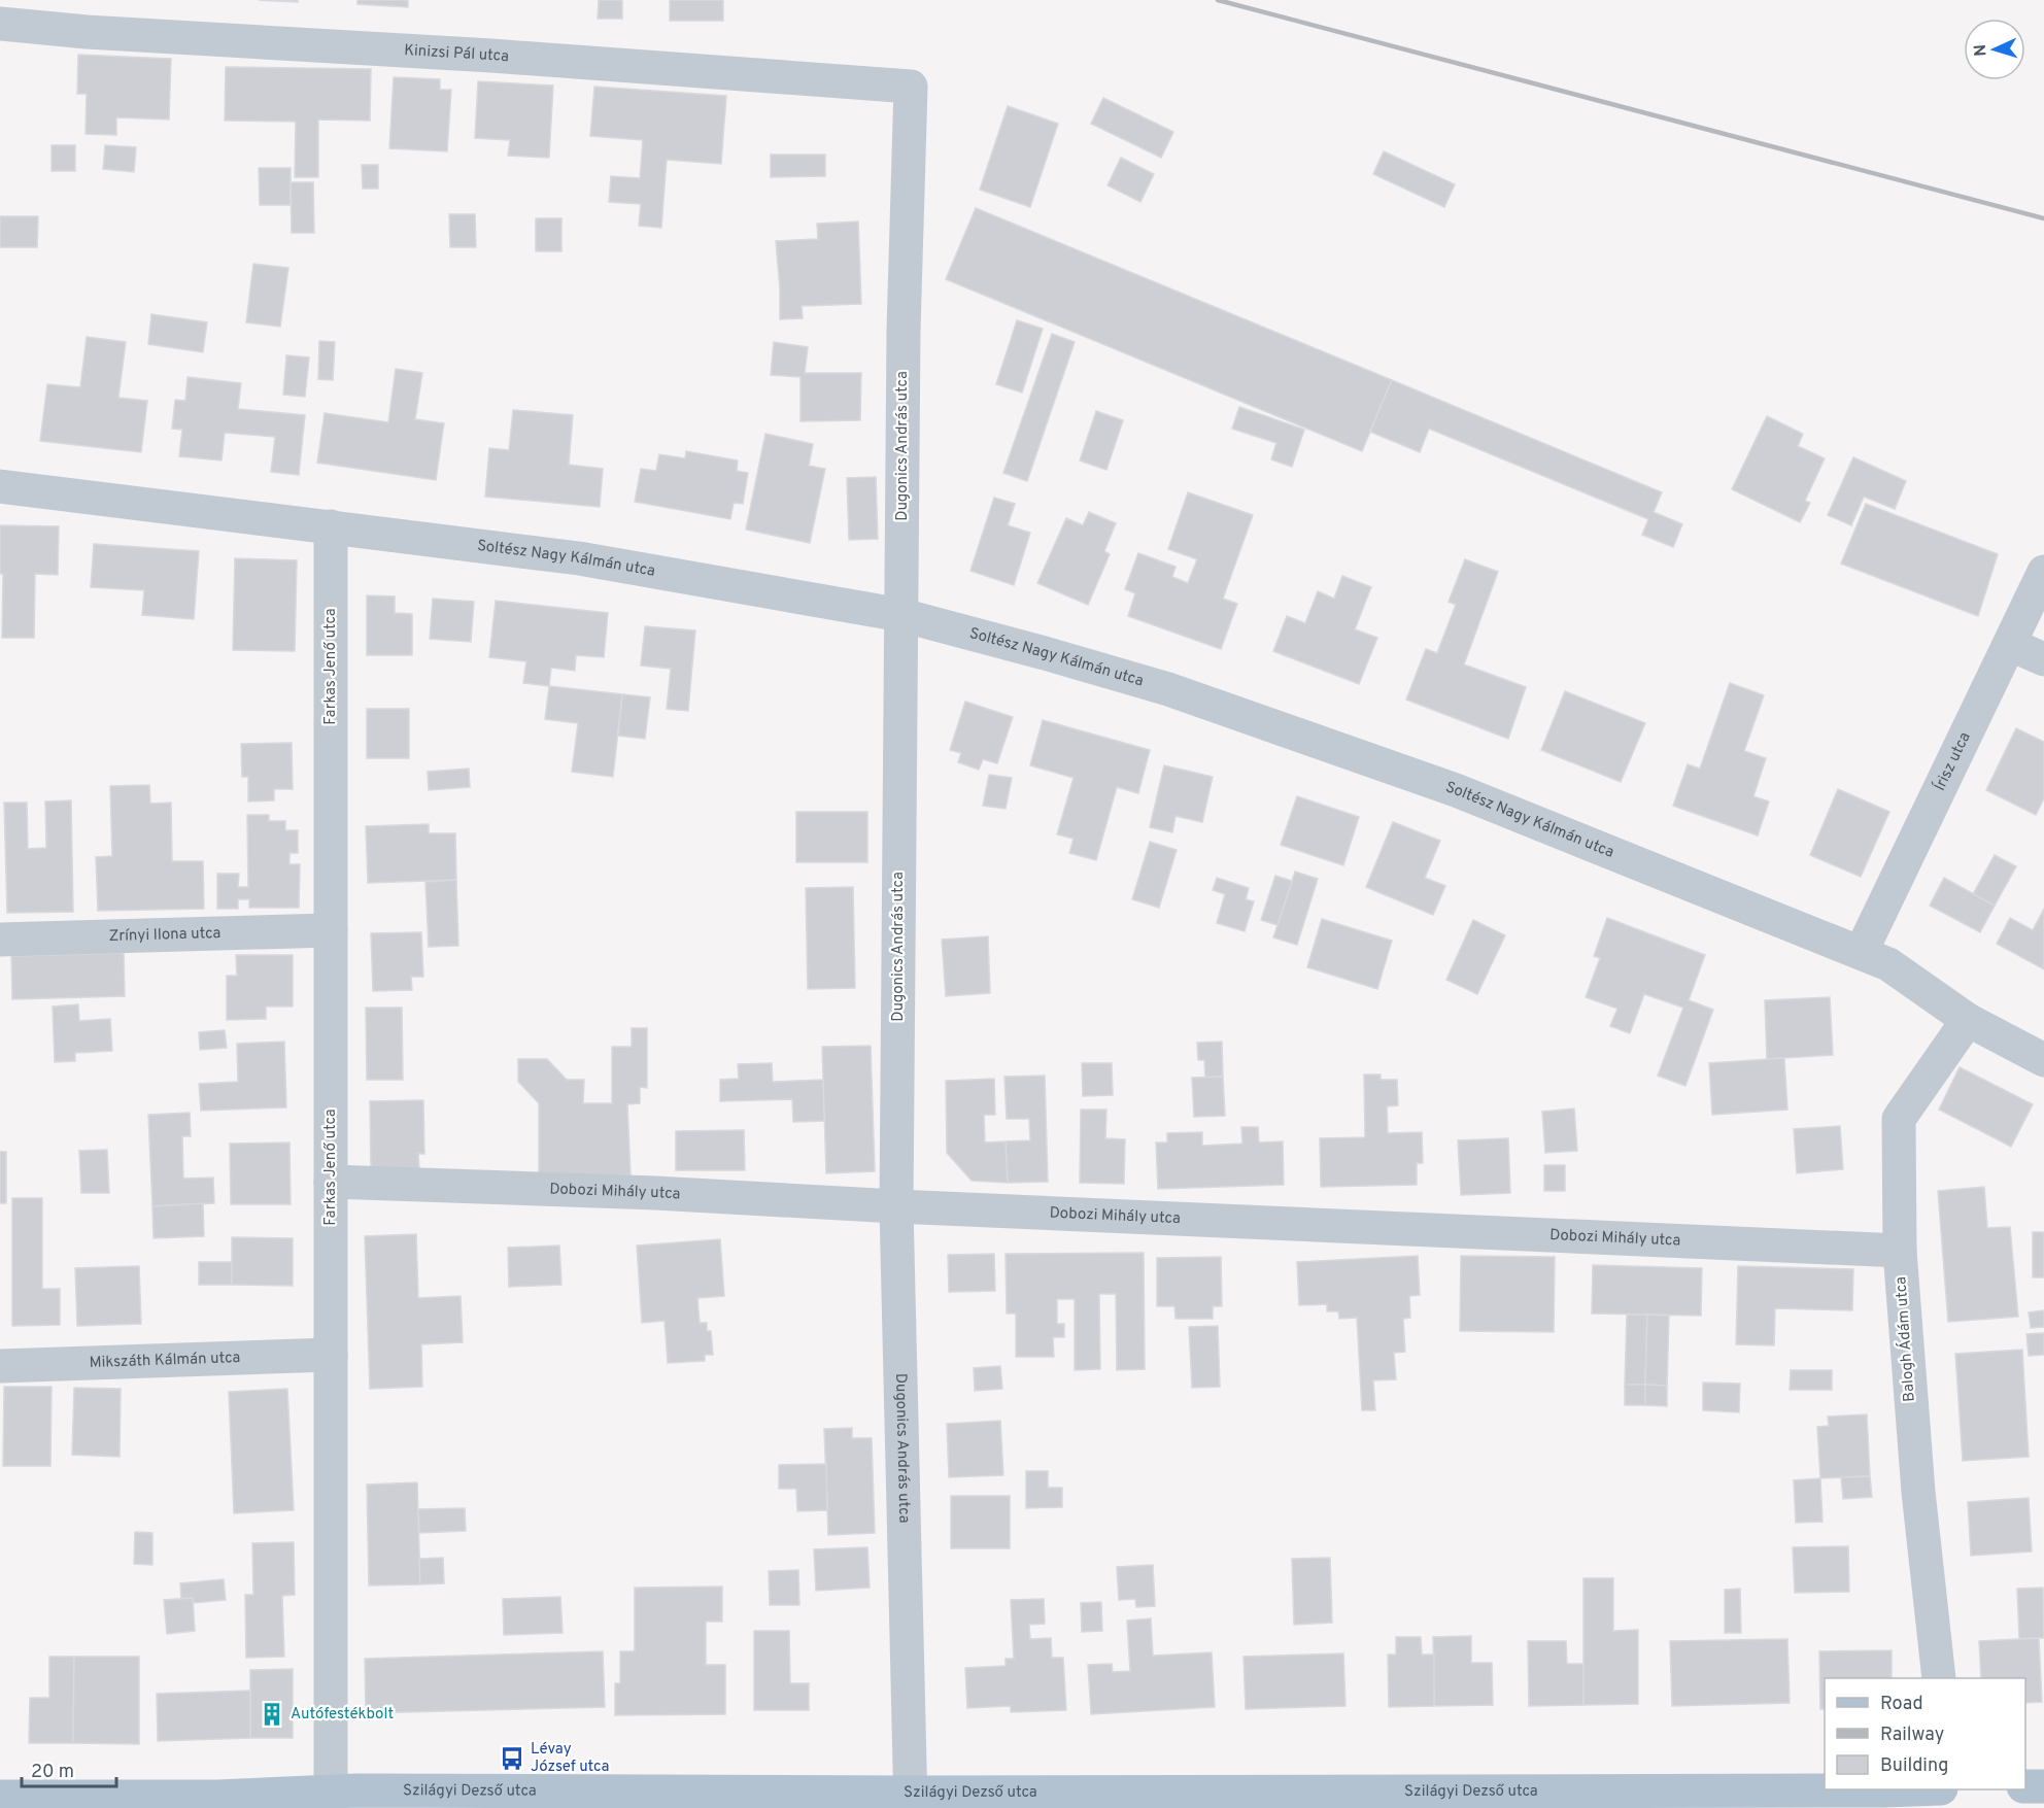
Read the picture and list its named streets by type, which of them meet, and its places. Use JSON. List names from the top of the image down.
{
  "streets": {
    "main road": ["Szilágyi Dezső utca"],
    "street": [
      "Kinizsi Pál utca",
      "Dugonics András utca",
      "Soltész Nagy Kálmán utca",
      "Farkas Jenő utca",
      "Írisz utca",
      "Zrínyi Ilona utca",
      "Dobozi Mihály utca",
      "Balogh Ádám utca",
      "Mikszáth Kálmán utca"
    ]
  },
  "crossings": [
    ["Kinizsi Pál utca", "Dugonics András utca"],
    ["Dugonics András utca", "Soltész Nagy Kálmán utca"],
    ["Dugonics András utca", "Dobozi Mihály utca"],
    ["Dugonics András utca", "Szilágyi Dezső utca"],
    ["Soltész Nagy Kálmán utca", "Farkas Jenő utca"],
    ["Soltész Nagy Kálmán utca", "Írisz utca"],
    ["Soltész Nagy Kálmán utca", "Balogh Ádám utca"],
    ["Farkas Jenő utca", "Zrínyi Ilona utca"],
    ["Farkas Jenő utca", "Dobozi Mihály utca"],
    ["Farkas Jenő utca", "Mikszáth Kálmán utca"],
    ["Farkas Jenő utca", "Szilágyi Dezső utca"],
    ["Dobozi Mihály utca", "Balogh Ádám utca"]
  ],
  "places": {
    "building": ["Autófestékbolt"],
    "bus stop": ["Lévay József utca"]
  },
  "legend": ["Road", "Railway", "Building"],
  "scale_bar": "20 m",
  "north": "left"
}
